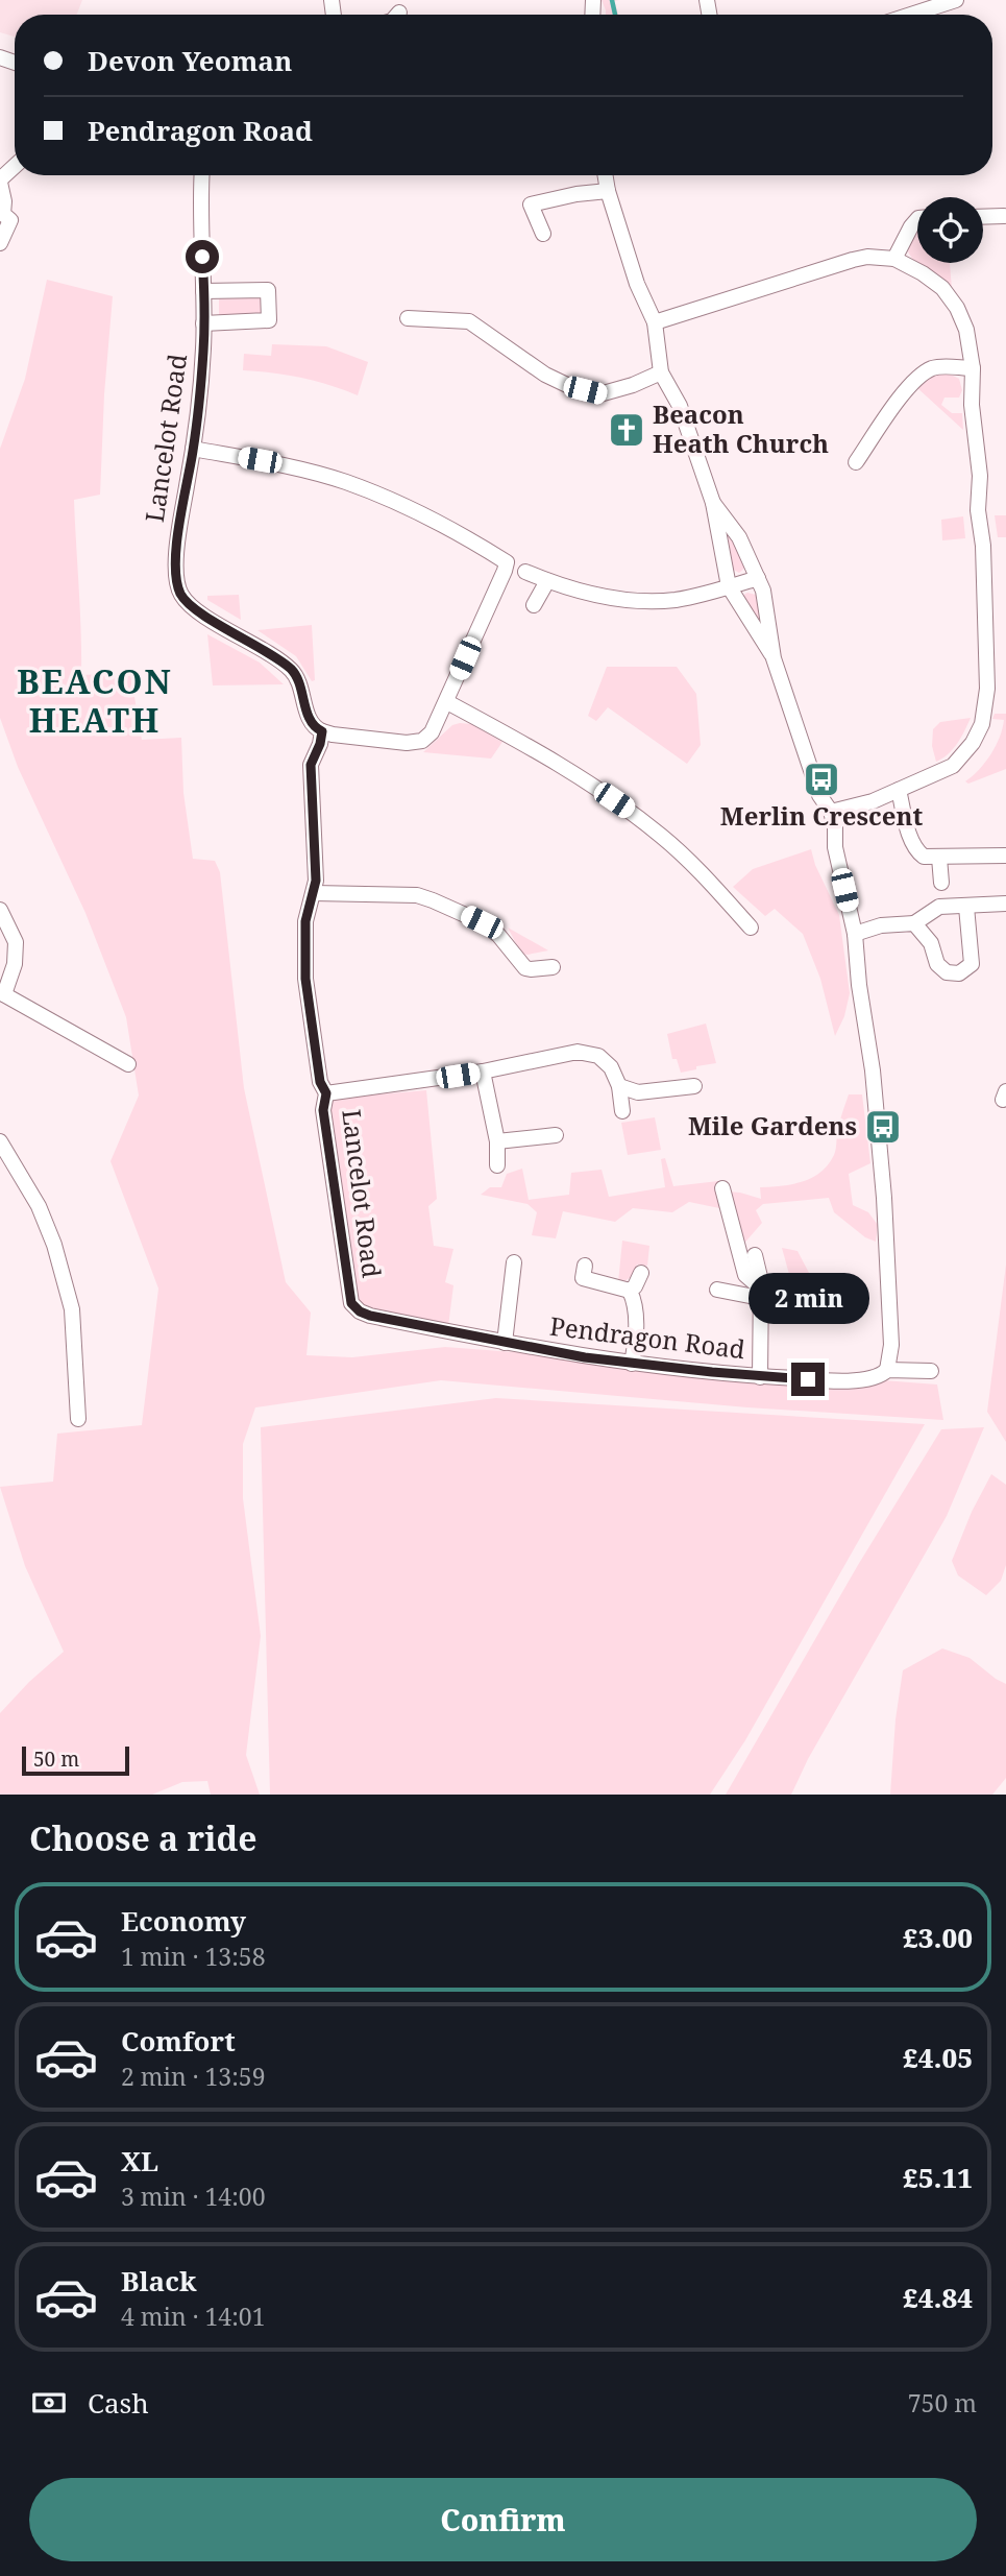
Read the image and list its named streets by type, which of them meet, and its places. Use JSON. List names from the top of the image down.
{
  "streets": {
    "street": ["Lancelot Road", "Pendragon Road"]
  },
  "crossings": [
    ["Lancelot Road", "Pendragon Road"]
  ],
  "districts": ["BEACON HEATH"],
  "places": {
    "church": ["Beacon Heath Church"],
    "bus stop": ["Merlin Crescent", "Mile Gardens"]
  },
  "scale_bar": "50 m",
  "page": {
    "banner": ["Devon Yeoman", "Pendragon Road"],
    "bubble": "2 min",
    "scale": "50 m",
    "heading": "Choose a ride",
    "list": [
      {
        "name": "Economy",
        "note": "1 min · 13:58",
        "value": "£3.00"
      },
      {
        "name": "Comfort",
        "note": "2 min · 13:59",
        "value": "£4.05"
      },
      {
        "name": "XL",
        "note": "3 min · 14:00",
        "value": "£5.11"
      },
      {
        "name": "Black",
        "note": "4 min · 14:01",
        "value": "£4.84"
      }
    ],
    "pay": ["Cash", "750 m"],
    "buttons": "Confirm"
  }
}
